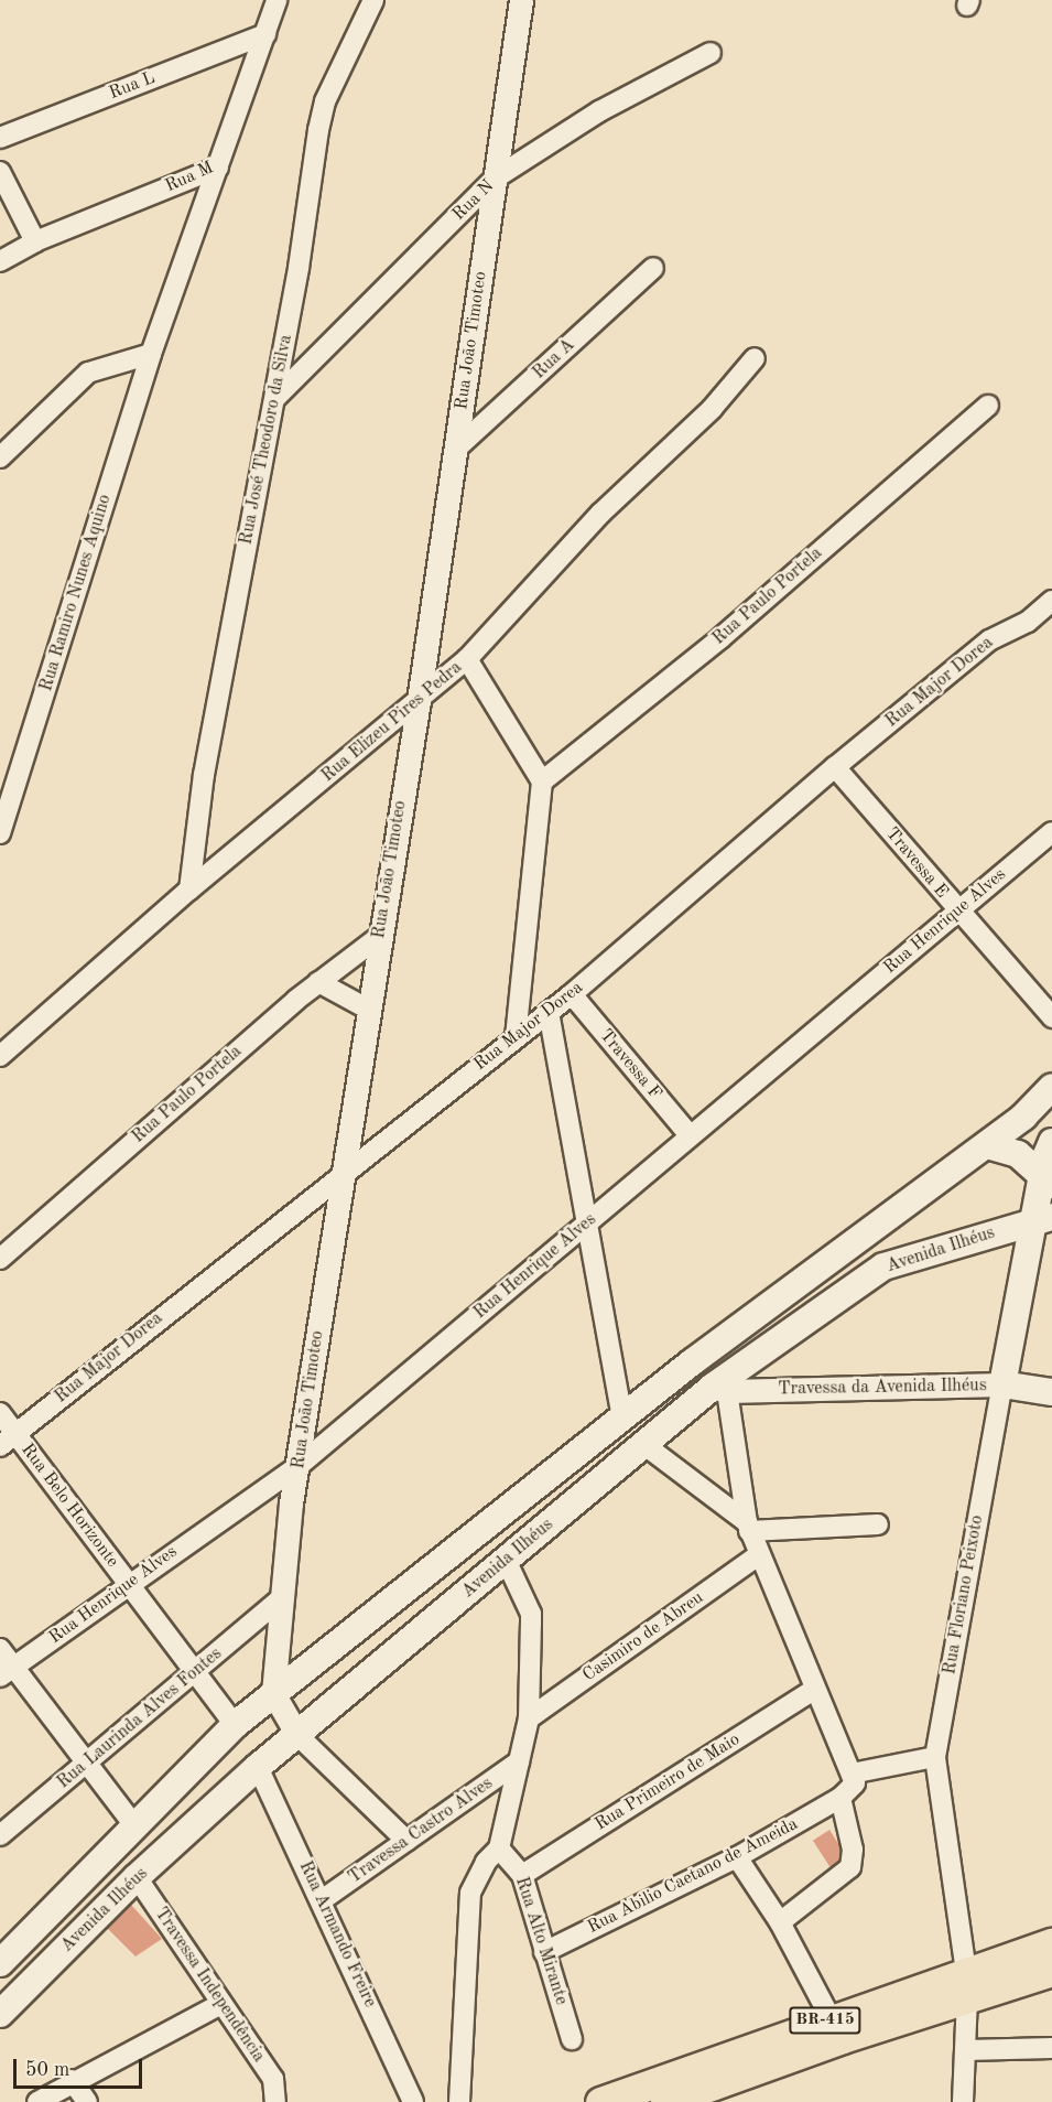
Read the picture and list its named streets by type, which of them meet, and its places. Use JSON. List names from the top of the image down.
{
  "streets": {
    "main road": [
      "Avenida Ilhéus",
      "Travessa da Avenida Ilhéus",
      "Rua Floriano Peixoto",
      "BR-415"
    ],
    "street": [
      "Rua L",
      "Rua M",
      "Rua N",
      "Rua João Timoteo",
      "Rua A",
      "Rua José Theodoro da Silva",
      "Rua Ramiro Nunes Aquino",
      "Rua Paulo Portela",
      "Rua Major Dorea",
      "Rua Elizeu Pires Pedra",
      "Travessa E",
      "Rua Henrique Alves",
      "Travessa F",
      "Rua Belo Horizonte",
      "Casimiro de Abreu",
      "Rua Laurinda Alves Fontes",
      "Rua Primeiro de Maio",
      "Travessa Castro Alves",
      "Rua Abilio Caetano de Ameida",
      "Rua Armando Freire",
      "Rua Alto Mirante",
      "Travessa Independência"
    ]
  },
  "crossings": [
    ["Rua L", "Rua M"],
    ["Rua M", "Rua Ramiro Nunes Aquino"],
    ["Rua N", "Rua João Timoteo"],
    ["Rua N", "Rua José Theodoro da Silva"],
    ["Rua João Timoteo", "Rua A"],
    ["Rua João Timoteo", "Rua Paulo Portela"],
    ["Rua João Timoteo", "Rua Major Dorea"],
    ["Rua João Timoteo", "Rua Elizeu Pires Pedra"],
    ["Rua João Timoteo", "Rua Henrique Alves"],
    ["Rua João Timoteo", "Avenida Ilhéus"],
    ["Rua João Timoteo", "Rua Laurinda Alves Fontes"],
    ["Rua José Theodoro da Silva", "Rua Elizeu Pires Pedra"],
    ["Rua Major Dorea", "Travessa E"],
    ["Rua Major Dorea", "Travessa F"],
    ["Rua Major Dorea", "Rua Belo Horizonte"],
    ["Travessa E", "Rua Henrique Alves"],
    ["Rua Henrique Alves", "Travessa F"],
    ["Rua Henrique Alves", "Rua Belo Horizonte"],
    ["Avenida Ilhéus", "Travessa da Avenida Ilhéus"],
    ["Avenida Ilhéus", "Rua Belo Horizonte"],
    ["Avenida Ilhéus", "Rua Floriano Peixoto"],
    ["Avenida Ilhéus", "Rua Armando Freire"],
    ["Avenida Ilhéus", "Travessa Independência"],
    ["Travessa da Avenida Ilhéus", "Rua Floriano Peixoto"],
    ["Rua Belo Horizonte", "Rua Laurinda Alves Fontes"],
    ["Rua Floriano Peixoto", "BR-415"],
    ["Rua Primeiro de Maio", "Rua Alto Mirante"],
    ["Travessa Castro Alves", "Rua Armando Freire"],
    ["Rua Abilio Caetano de Ameida", "Rua Alto Mirante"]
  ],
  "scale_bar": "50 m"
}
